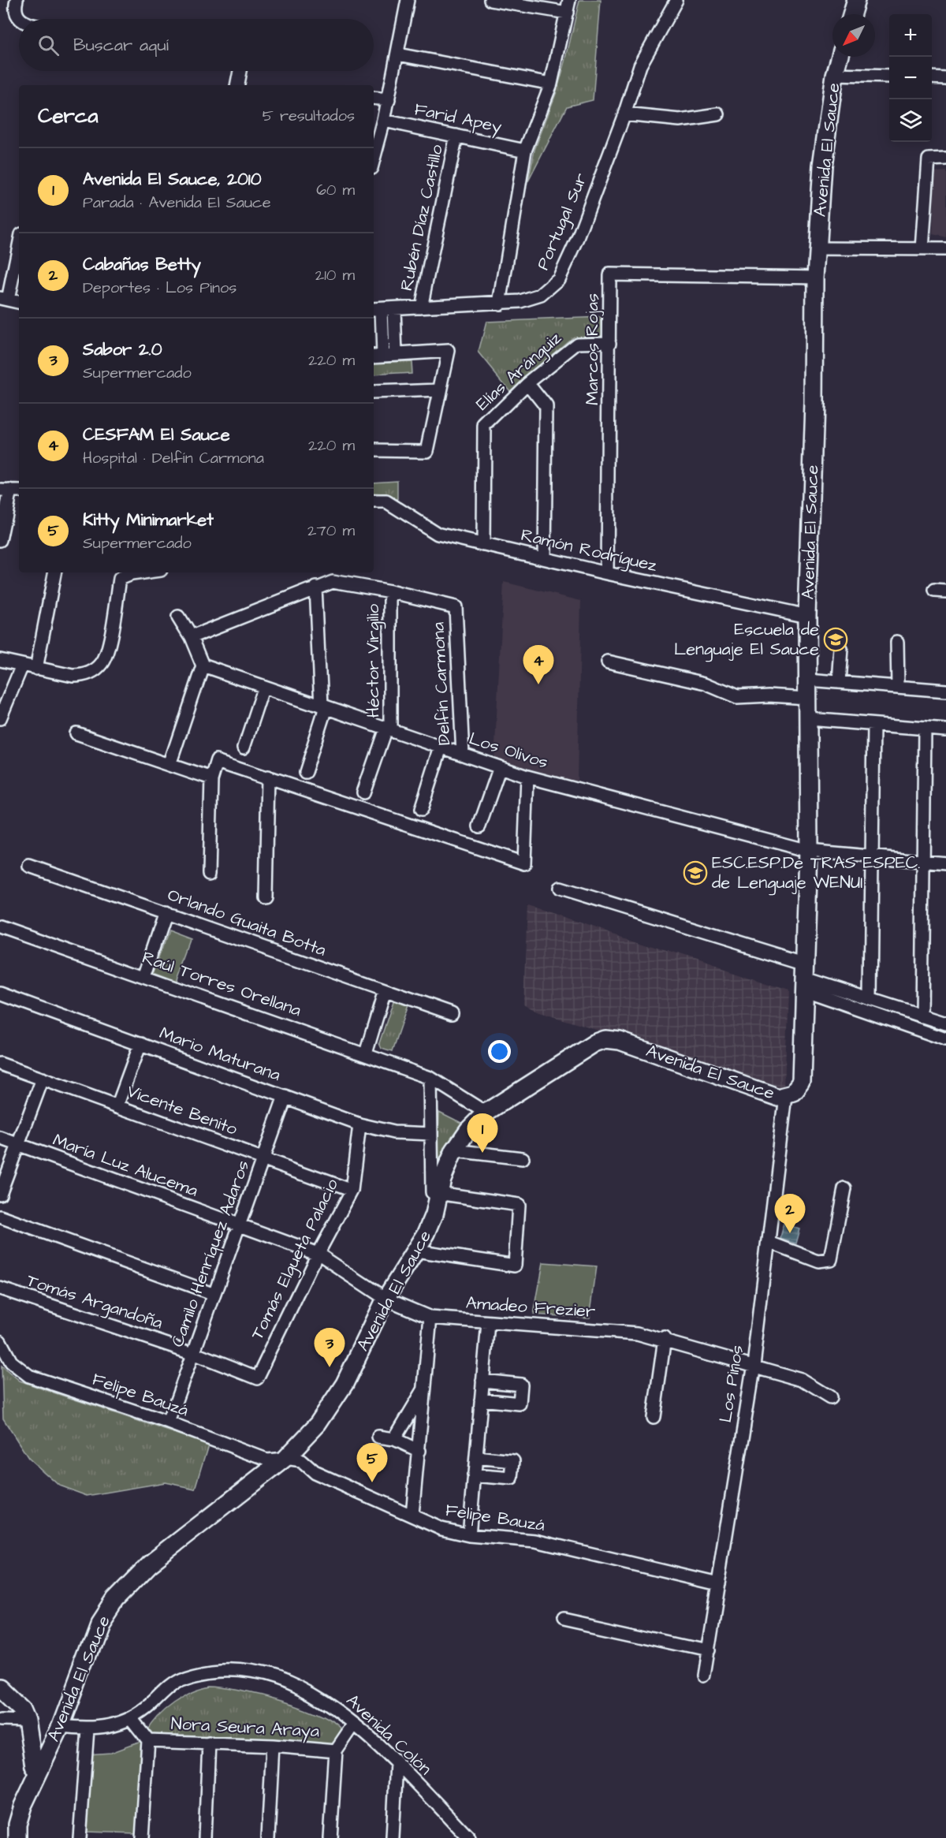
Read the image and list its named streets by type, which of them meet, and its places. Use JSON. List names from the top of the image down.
{
  "streets": {
    "street": [
      "Farid Apey",
      "Avenida El Sauce",
      "Rubén Díaz Castillo",
      "Portugal Sur",
      "Marcos Rojas",
      "Elías Aránguiz",
      "Ramón Rodríguez",
      "Héctor Virgilio",
      "Delfín Carmona",
      "Los Olivos",
      "Orlando Guaita Botta",
      "Raúl Torres Orellana",
      "Mario Maturana",
      "Vicente Benito",
      "María Luz Alucema",
      "Camilo Henríquez Adaros",
      "Tomás Elgueta Palacio",
      "Tomás Argandoña",
      "Amadeo Frezier",
      "Los Pinos",
      "Felipe Bauzá",
      "Nora Seura Araya",
      "Avenida Colón"
    ]
  },
  "crossings": [
    ["Farid Apey", "Rubén Díaz Castillo"],
    ["Avenida El Sauce", "Marcos Rojas"],
    ["Avenida El Sauce", "Ramón Rodríguez"],
    ["Avenida El Sauce", "Los Olivos"],
    ["Avenida El Sauce", "Raúl Torres Orellana"],
    ["Avenida El Sauce", "Amadeo Frezier"],
    ["Avenida El Sauce", "Los Pinos"],
    ["Avenida El Sauce", "Felipe Bauzá"],
    ["Avenida El Sauce", "Avenida Colón"],
    ["Rubén Díaz Castillo", "Portugal Sur"],
    ["Marcos Rojas", "Elías Aránguiz"],
    ["Marcos Rojas", "Ramón Rodríguez"],
    ["Elías Aránguiz", "Ramón Rodríguez"],
    ["Héctor Virgilio", "Delfín Carmona"],
    ["Héctor Virgilio", "Los Olivos"],
    ["Delfín Carmona", "Los Olivos"],
    ["Mario Maturana", "Camilo Henríquez Adaros"],
    ["Mario Maturana", "Tomás Elgueta Palacio"],
    ["Vicente Benito", "Camilo Henríquez Adaros"],
    ["Vicente Benito", "Tomás Elgueta Palacio"],
    ["María Luz Alucema", "Camilo Henríquez Adaros"],
    ["María Luz Alucema", "Amadeo Frezier"],
    ["Camilo Henríquez Adaros", "Tomás Argandoña"],
    ["Camilo Henríquez Adaros", "Amadeo Frezier"],
    ["Camilo Henríquez Adaros", "Felipe Bauzá"],
    ["Tomás Elgueta Palacio", "Tomás Argandoña"],
    ["Tomás Elgueta Palacio", "Amadeo Frezier"],
    ["Amadeo Frezier", "Los Pinos"],
    ["Los Pinos", "Felipe Bauzá"],
    ["Nora Seura Araya", "Avenida Colón"]
  ],
  "places": {
    "school or university": ["Escuela de Lenguaje El Sauce", "ESC.ESP.De TRAS ESPEC. de Lenguaje WENUI"]
  },
  "north": "bottom left",
  "page": {
    "map_buttons": ["+", "−"],
    "search": "Buscar aquí",
    "heading": ["Cerca", "5 resultados"],
    "list": [
      {
        "mark": "1",
        "name": "Avenida El Sauce, 2010",
        "note": "Parada · Avenida El Sauce",
        "value": "60 m"
      },
      {
        "mark": "2",
        "name": "Cabañas Betty",
        "note": "Deportes · Los Pinos",
        "value": "210 m"
      },
      {
        "mark": "3",
        "name": "Sabor 2.0",
        "note": "Supermercado",
        "value": "220 m"
      },
      {
        "mark": "4",
        "name": "CESFAM El Sauce",
        "note": "Hospital · Delfín Carmona",
        "value": "220 m"
      },
      {
        "mark": "5",
        "name": "Kitty Minimarket",
        "note": "Supermercado",
        "value": "270 m"
      }
    ],
    "pins": [
      "4",
      "1",
      "2",
      "3",
      "5"
    ]
  }
}
